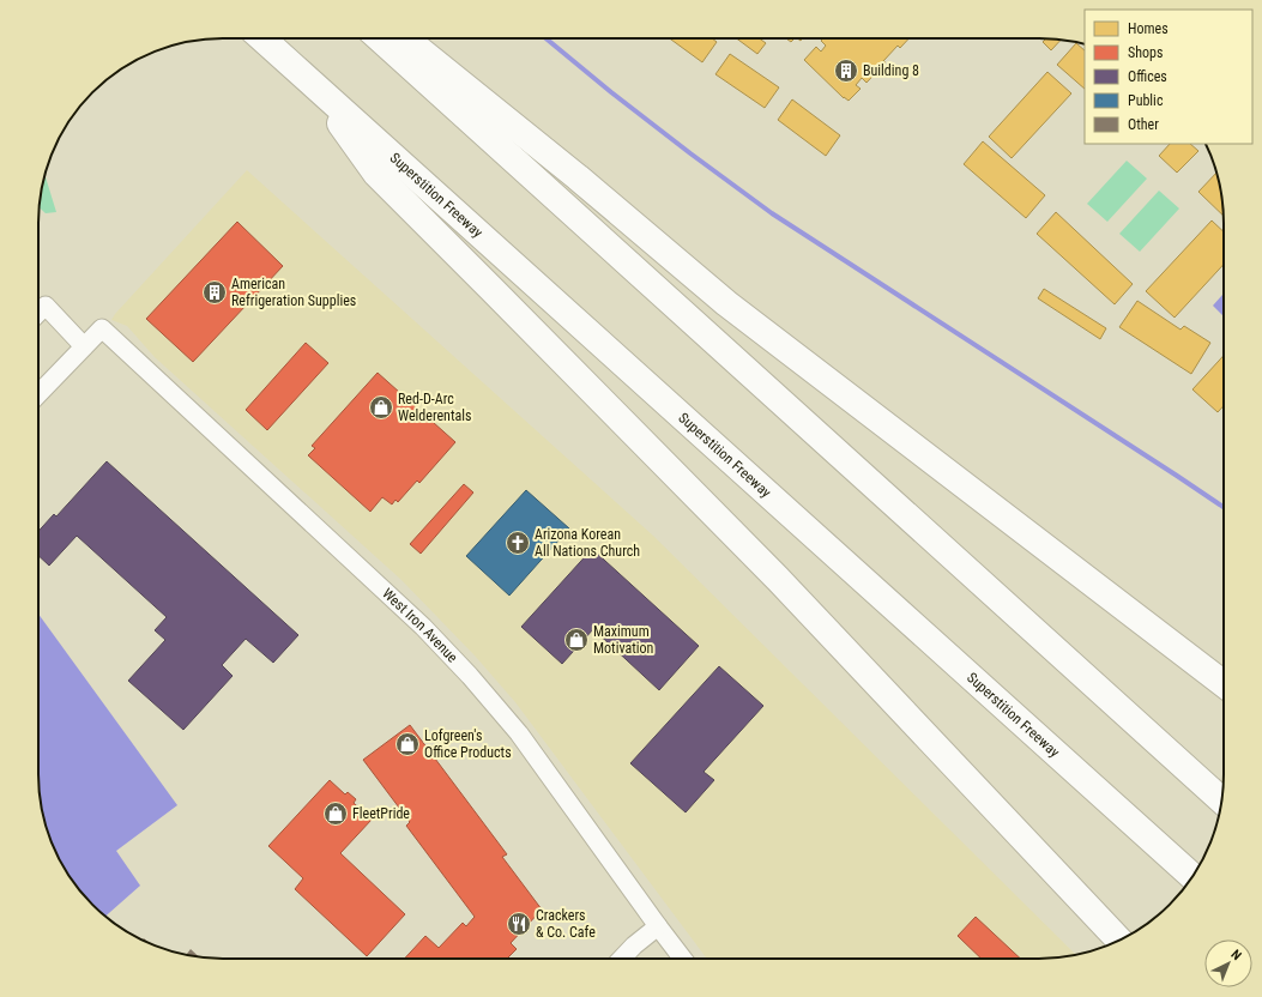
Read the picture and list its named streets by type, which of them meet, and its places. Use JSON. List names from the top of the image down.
{
  "streets": {
    "highway": ["Superstition Freeway"],
    "street": ["West Iron Avenue"]
  },
  "places": {
    "building": ["Building 8", "American Refrigeration Supplies"],
    "shop": [
      "Red-D-Arc Welderentals",
      "Maximum Motivation",
      "Lofgreen's Office Products",
      "FleetPride"
    ],
    "church": ["Arizona Korean All Nations Church"],
    "restaurant": ["Crackers & Co. Cafe"]
  },
  "legend": [
    "Homes",
    "Shops",
    "Offices",
    "Public",
    "Other"
  ],
  "north": "top right"
}
